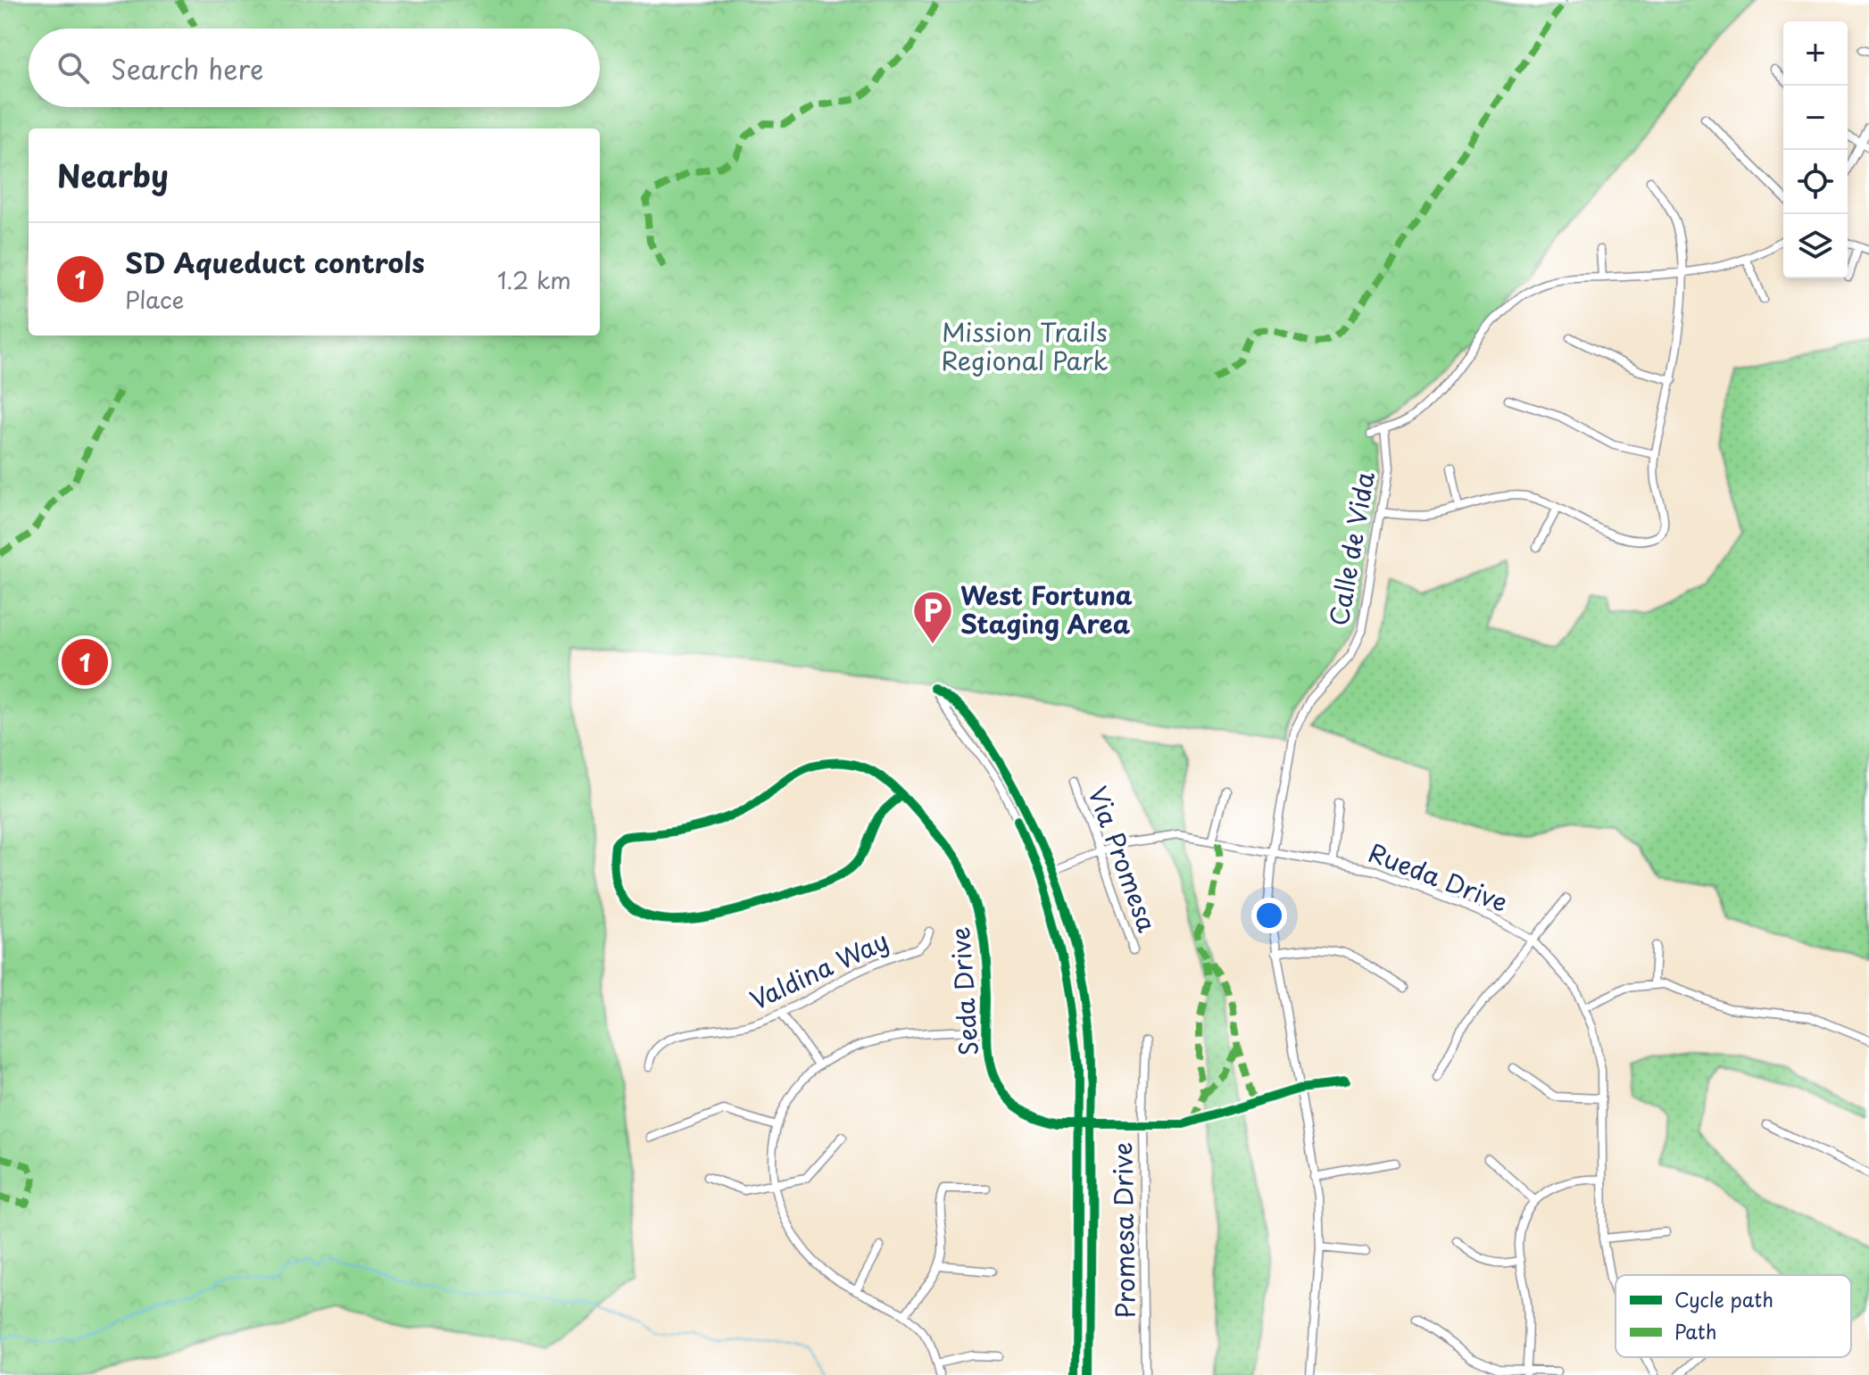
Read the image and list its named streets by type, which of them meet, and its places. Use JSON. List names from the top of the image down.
{
  "streets": {
    "street": [
      "Calle de Vida",
      "Via Promesa",
      "Rueda Drive",
      "Valdina Way",
      "Seda Drive",
      "Promesa Drive"
    ]
  },
  "crossings": [
    ["Calle de Vida", "Rueda Drive"],
    ["Calle de Vida", "Seda Drive"],
    ["Via Promesa", "Rueda Drive"],
    ["Seda Drive", "Promesa Drive"]
  ],
  "parks": ["Mission Trails Regional Park"],
  "places": {
    "parking": ["West Fortuna Staging Area"]
  },
  "legend": ["Cycle path", "Path"],
  "page": {
    "map_buttons": ["+", "−"],
    "search": "Search here",
    "heading": "Nearby",
    "list": [
      {
        "mark": "1",
        "name": "SD Aqueduct controls",
        "note": "Place",
        "value": "1.2 km"
      }
    ],
    "pins": "1"
  }
}
